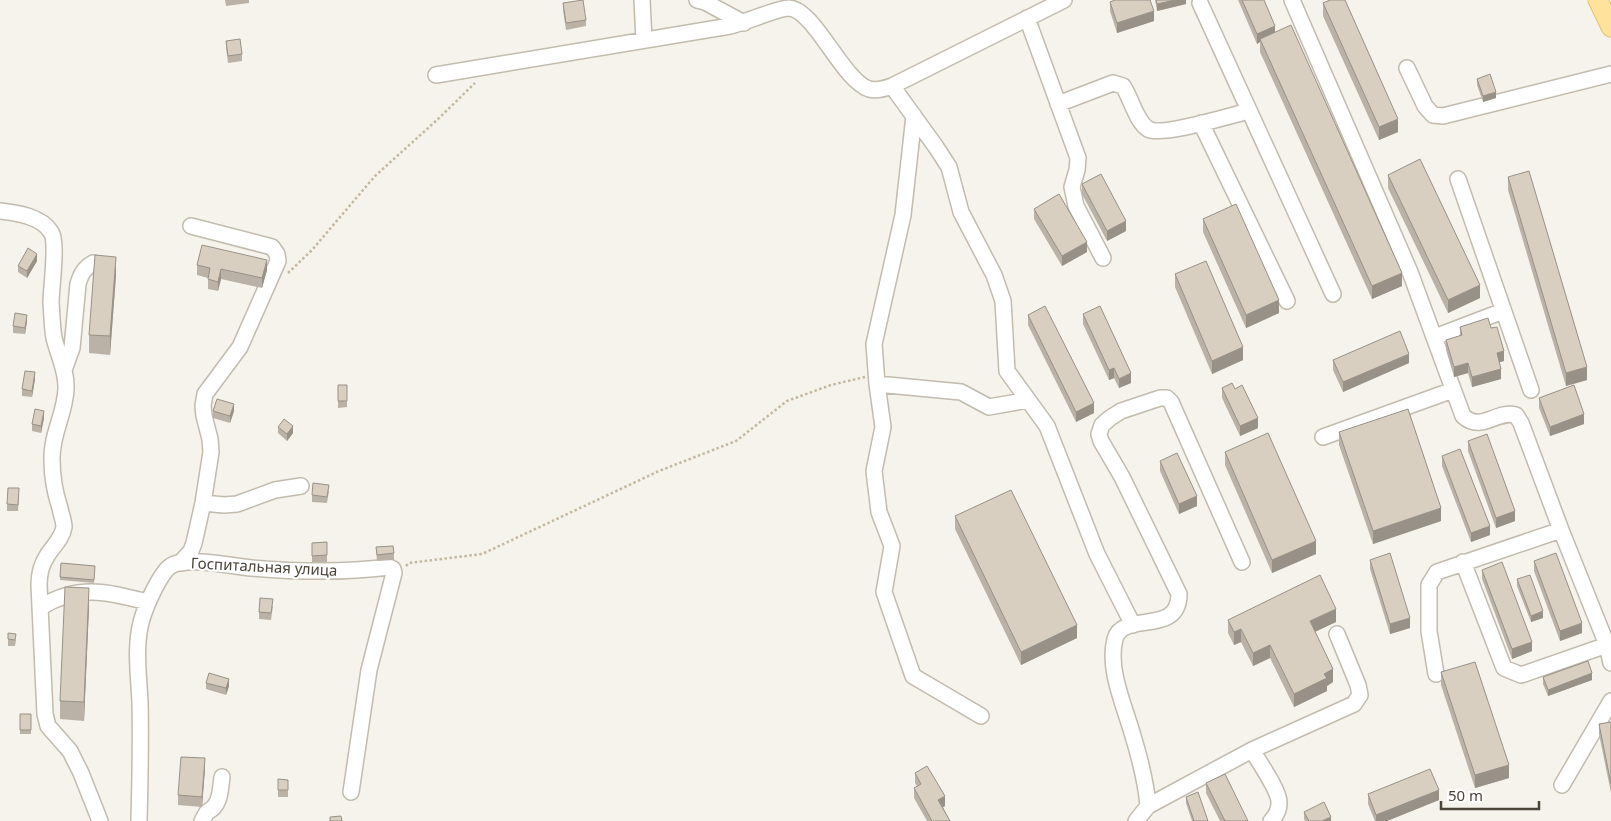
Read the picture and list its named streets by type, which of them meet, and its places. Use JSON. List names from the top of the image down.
{
  "streets": {
    "street": ["Госпитальная улица"]
  },
  "scale_bar": "50 m"
}
